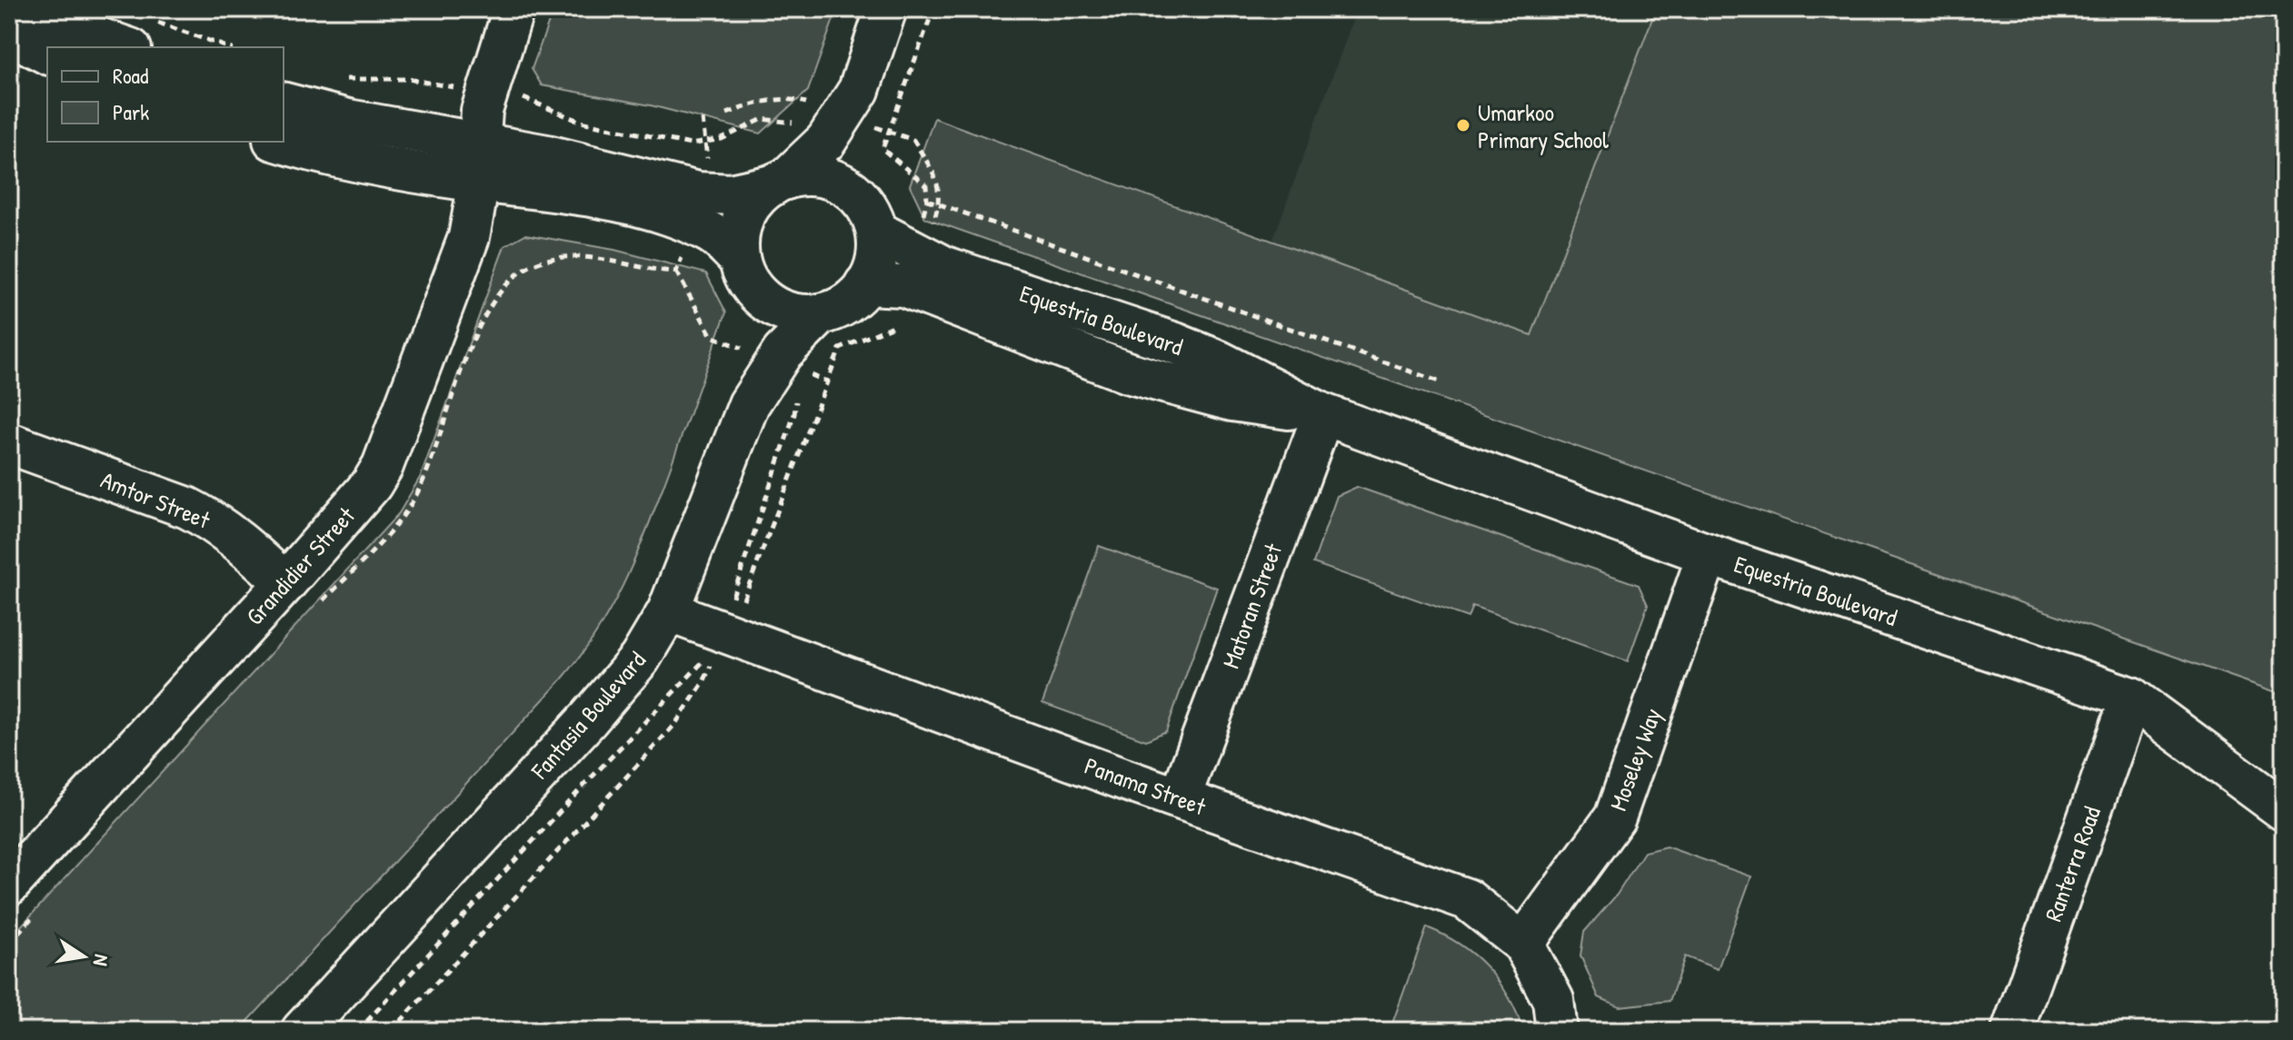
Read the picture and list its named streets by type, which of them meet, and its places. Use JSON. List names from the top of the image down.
{
  "streets": {
    "street": [
      "Equestria Boulevard",
      "Amtor Street",
      "Grandidier Street",
      "Matoran Street",
      "Fantasia Boulevard",
      "Moseley Way",
      "Panama Street",
      "Ranterra Road"
    ]
  },
  "crossings": [
    ["Equestria Boulevard", "Matoran Street"],
    ["Equestria Boulevard", "Fantasia Boulevard"],
    ["Equestria Boulevard", "Moseley Way"],
    ["Equestria Boulevard", "Ranterra Road"],
    ["Amtor Street", "Grandidier Street"],
    ["Matoran Street", "Panama Street"],
    ["Fantasia Boulevard", "Panama Street"],
    ["Moseley Way", "Panama Street"]
  ],
  "places": ["Umarkoo Primary School"],
  "legend": ["Road", "Park"],
  "north": "right"
}
